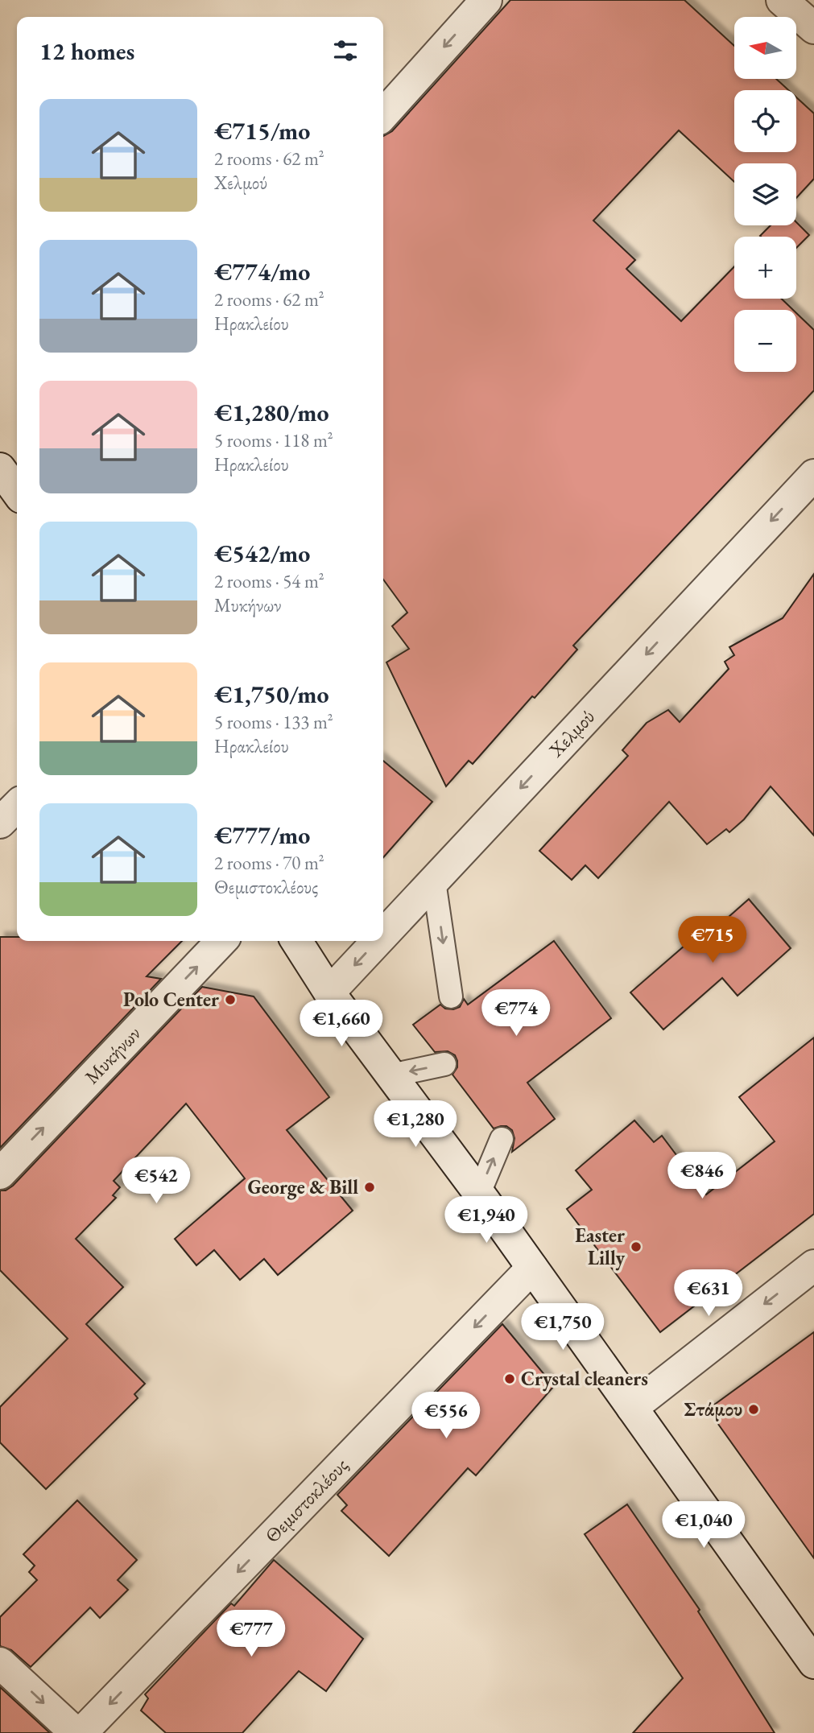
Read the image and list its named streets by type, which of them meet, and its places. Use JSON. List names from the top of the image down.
{
  "streets": {
    "street": ["Χελμού", "Μυκήνων", "Θεμιστοκλέους"]
  },
  "one_way": ["Χελμού", "Μυκήνων", "Θεμιστοκλέους"],
  "places": [
    "Polo Center",
    "George & Bill",
    "Easter Lilly",
    "Crystal cleaners",
    "Στάμου"
  ],
  "north": "left",
  "page": {
    "map_buttons": ["+", "−"],
    "heading": "12 homes",
    "list": [
      {
        "name": "€715/mo",
        "note": "2 rooms · 62 m² · Χελμού"
      },
      {
        "name": "€774/mo",
        "note": "2 rooms · 62 m² · Ηρακλείου"
      },
      {
        "name": "€1,280/mo",
        "note": "5 rooms · 118 m² · Ηρακλείου"
      },
      {
        "name": "€542/mo",
        "note": "2 rooms · 54 m² · Μυκήνων"
      },
      {
        "name": "€1,750/mo",
        "note": "5 rooms · 133 m² · Ηρακλείου"
      },
      {
        "name": "€777/mo",
        "note": "2 rooms · 70 m² · Θεμιστοκλέους"
      }
    ],
    "price": [
      "€715",
      "€774",
      "€1,660",
      "€1,280",
      "€846",
      "€542",
      "€1,940",
      "€631",
      "€1,750",
      "€556",
      "€1,040",
      "€777"
    ]
  }
}
